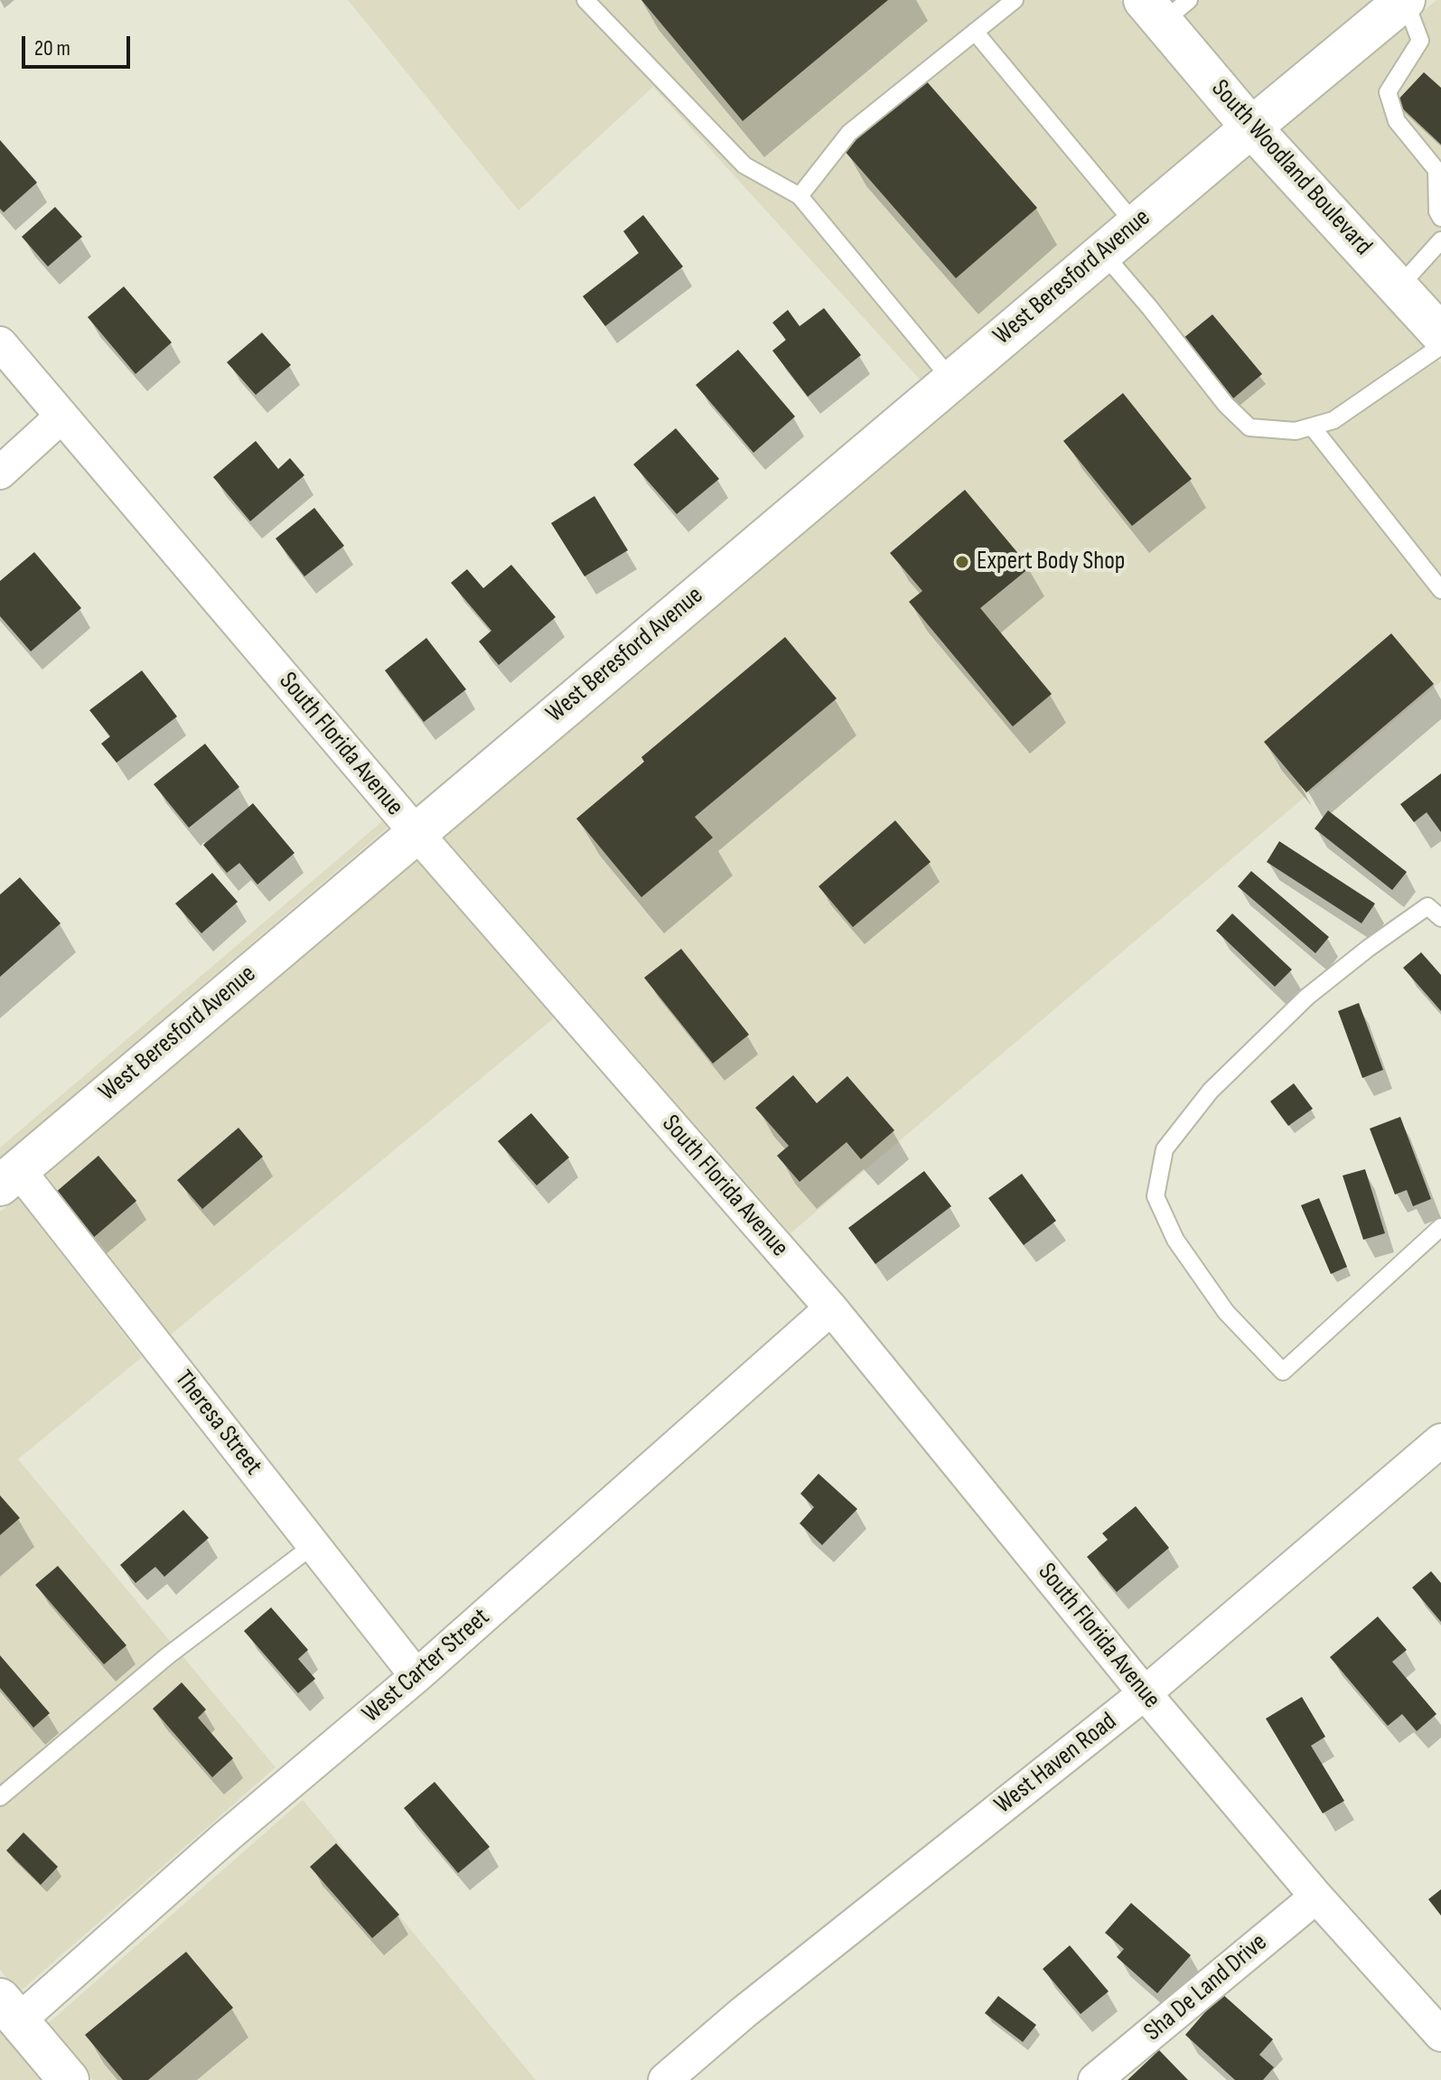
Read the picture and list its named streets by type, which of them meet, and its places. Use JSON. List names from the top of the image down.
{
  "streets": {
    "street": [
      "South Woodland Boulevard",
      "West Beresford Avenue",
      "South Florida Avenue",
      "Theresa Street",
      "West Carter Street",
      "West Haven Road",
      "Sha De Land Drive"
    ]
  },
  "crossings": [
    ["South Woodland Boulevard", "West Beresford Avenue"],
    ["West Beresford Avenue", "South Florida Avenue"],
    ["West Beresford Avenue", "Theresa Street"],
    ["South Florida Avenue", "West Carter Street"],
    ["South Florida Avenue", "West Haven Road"],
    ["South Florida Avenue", "Sha De Land Drive"],
    ["Theresa Street", "West Carter Street"]
  ],
  "places": ["Expert Body Shop"],
  "scale_bar": "20 m"
}
